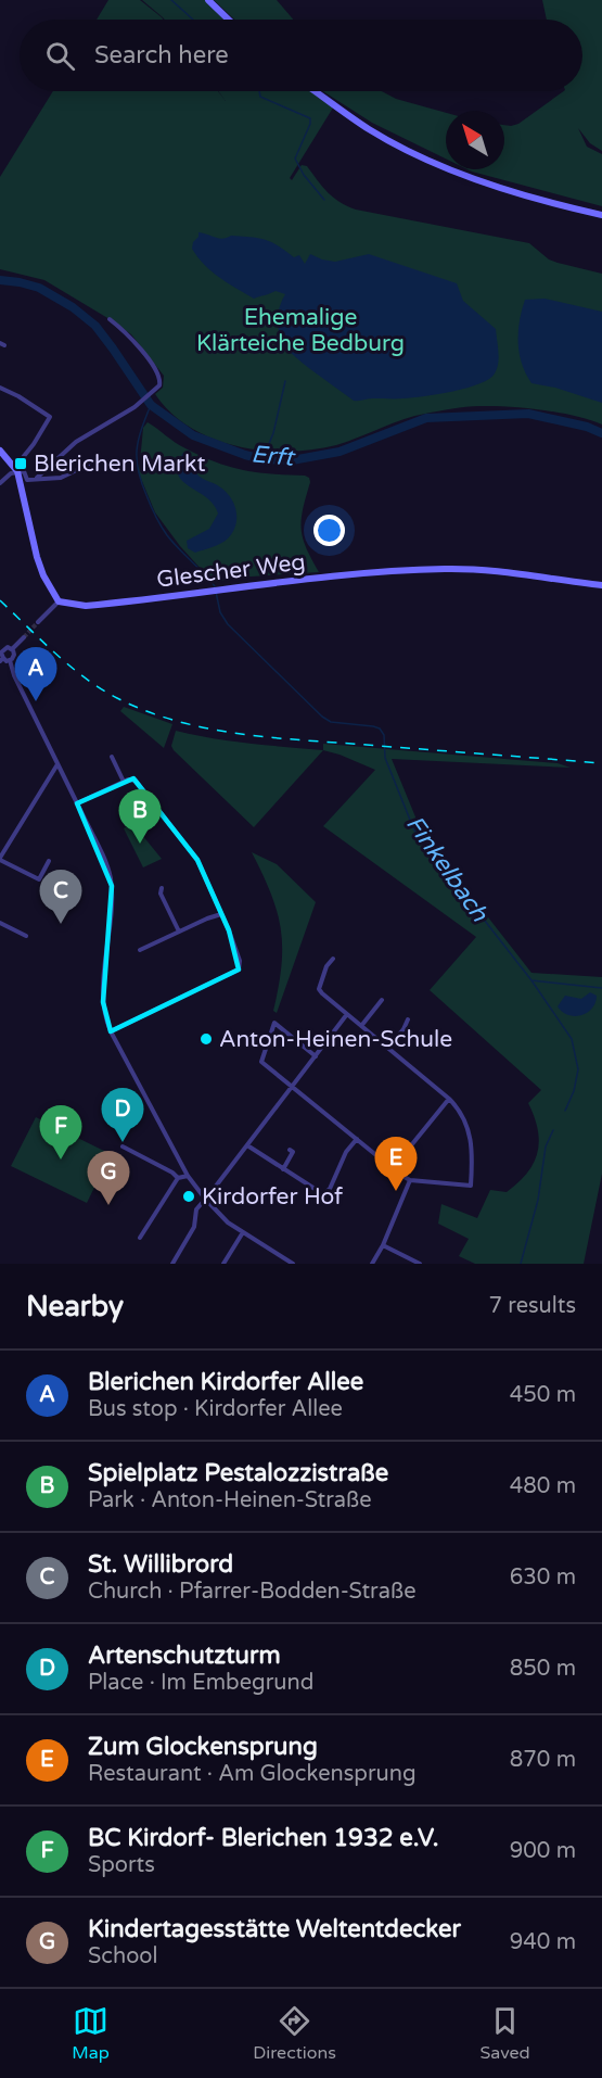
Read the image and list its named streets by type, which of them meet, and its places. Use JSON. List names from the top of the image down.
{
  "streets": {
    "street": ["Glescher Weg"]
  },
  "water": ["Erft", "Finkelbach"],
  "parks": ["Ehemalige Klärteiche Bedburg"],
  "places": {
    "transit": ["Blerichen Markt"],
    "other": ["Anton-Heinen-Schule", "Kirdorfer Hof"]
  },
  "north": "top left",
  "page": {
    "search": "Search here",
    "pins": [
      "A",
      "B",
      "C",
      "D",
      "F",
      "E",
      "G"
    ],
    "heading": ["Nearby", "7 results"],
    "list": [
      {
        "mark": "A",
        "name": "Blerichen Kirdorfer Allee",
        "note": "Bus stop · Kirdorfer Allee",
        "value": "450 m"
      },
      {
        "mark": "B",
        "name": "Spielplatz Pestalozzistraße",
        "note": "Park · Anton-Heinen-Straße",
        "value": "480 m"
      },
      {
        "mark": "C",
        "name": "St. Willibrord",
        "note": "Church · Pfarrer-Bodden-Straße",
        "value": "630 m"
      },
      {
        "mark": "D",
        "name": "Artenschutzturm",
        "note": "Place · Im Embegrund",
        "value": "850 m"
      },
      {
        "mark": "E",
        "name": "Zum Glockensprung",
        "note": "Restaurant · Am Glockensprung",
        "value": "870 m"
      },
      {
        "mark": "F",
        "name": "BC Kirdorf- Blerichen 1932 e.V.",
        "note": "Sports",
        "value": "900 m"
      },
      {
        "mark": "G",
        "name": "Kindertagesstätte Weltentdecker",
        "note": "School",
        "value": "940 m"
      }
    ],
    "nav": ["Map", "Directions", "Saved"]
  }
}
